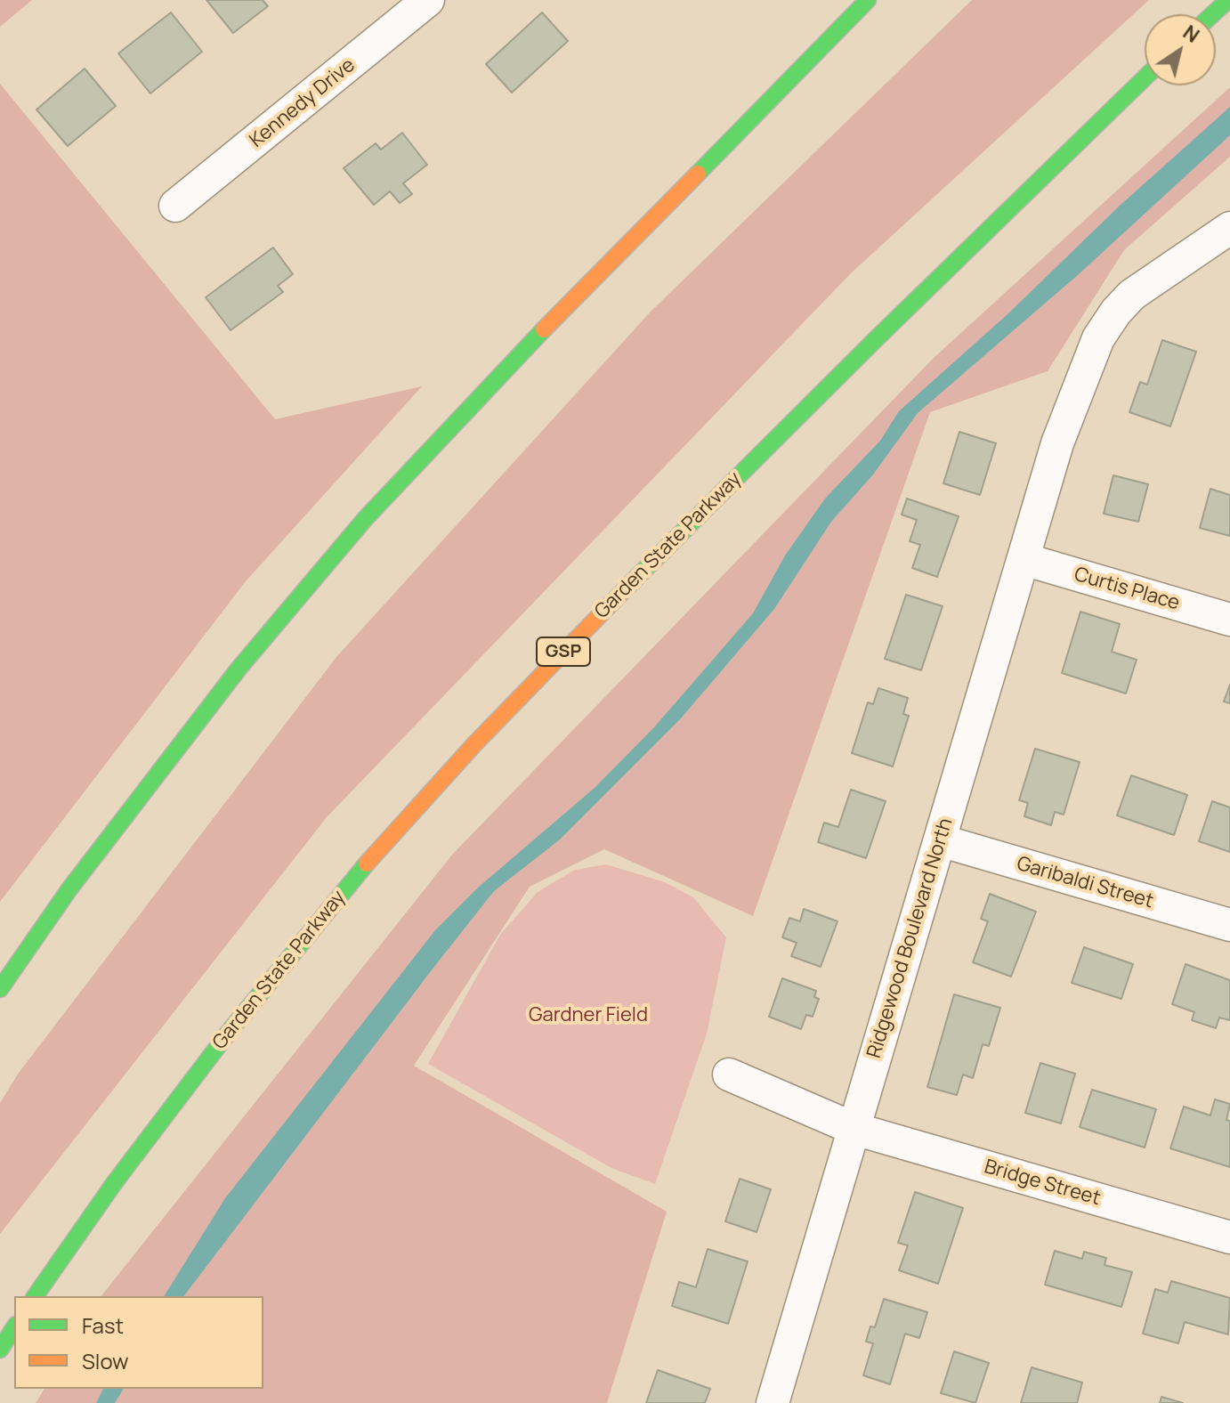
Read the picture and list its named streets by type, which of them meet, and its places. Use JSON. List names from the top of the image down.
{
  "streets": {
    "highway": ["Garden State Parkway", "GSP"],
    "street": [
      "Kennedy Drive",
      "Curtis Place",
      "Garibaldi Street",
      "Ridgewood Boulevard North",
      "Bridge Street"
    ]
  },
  "crossings": [
    ["Curtis Place", "Ridgewood Boulevard North"],
    ["Garibaldi Street", "Ridgewood Boulevard North"],
    ["Ridgewood Boulevard North", "Bridge Street"]
  ],
  "parks": ["Gardner Field"],
  "legend": ["Fast", "Slow"],
  "north": "top right"
}
